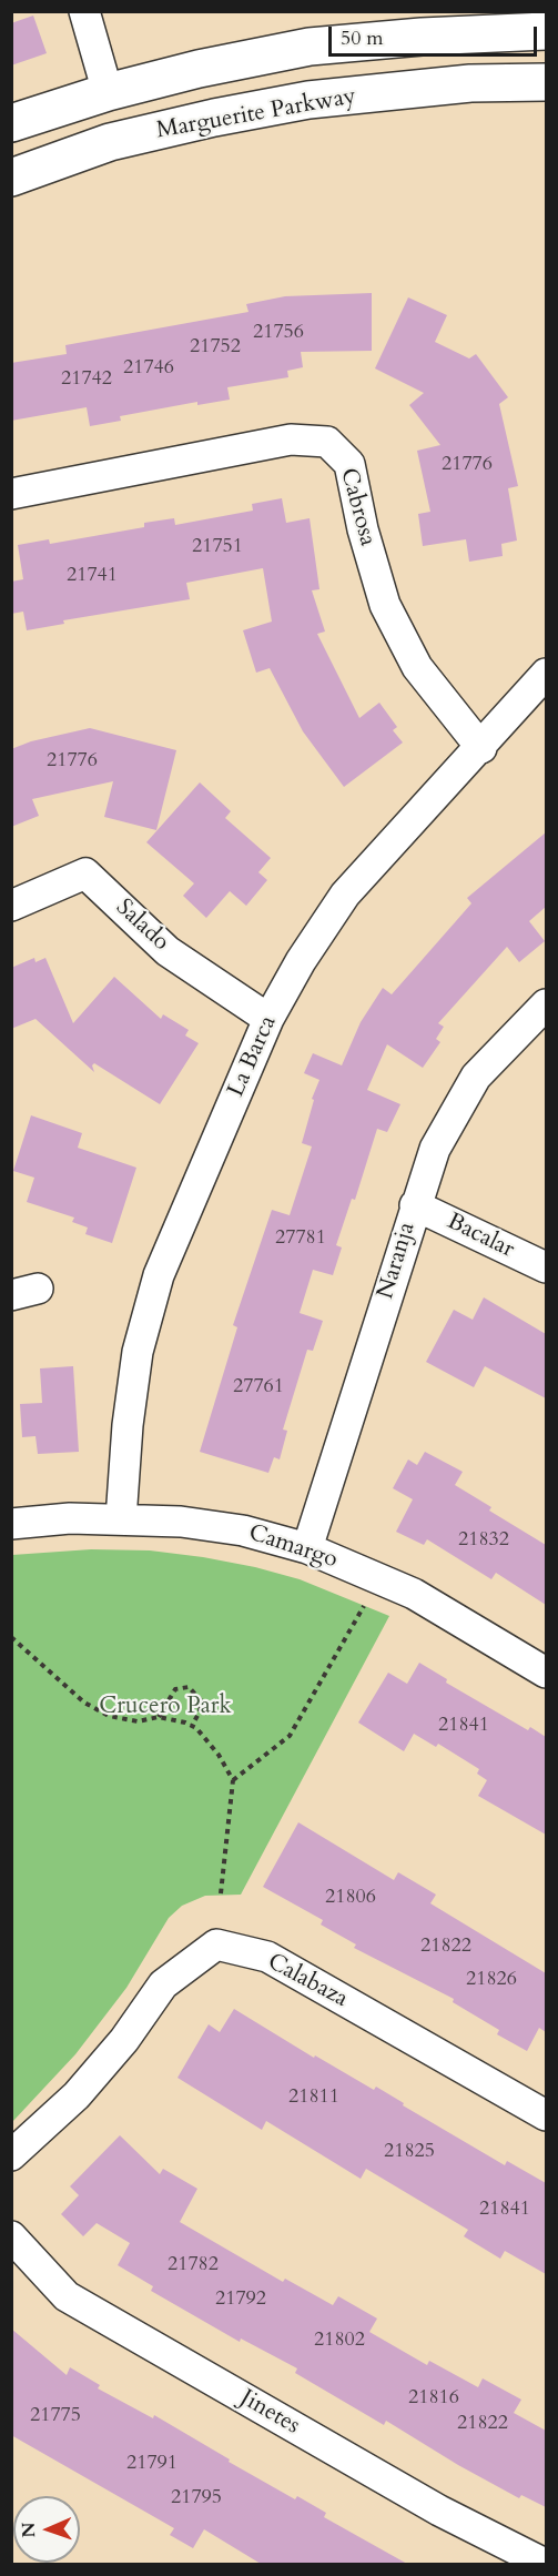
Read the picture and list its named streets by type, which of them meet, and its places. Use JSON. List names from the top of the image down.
{
  "streets": {
    "main road": ["Marguerite Parkway"],
    "street": [
      "Cabrosa",
      "Salado",
      "La Barca",
      "Bacalar",
      "Naranja",
      "Camargo",
      "Calabaza",
      "Jinetes"
    ]
  },
  "crossings": [
    ["Cabrosa", "La Barca"],
    ["Salado", "La Barca"],
    ["La Barca", "Camargo"],
    ["Bacalar", "Naranja"],
    ["Naranja", "Camargo"]
  ],
  "parks": ["Crucero Park"],
  "house_numbers": [
    "21756",
    "21752",
    "21746",
    "21742",
    "21776",
    "21751",
    "21741",
    "21776",
    "27781",
    "27761",
    "21832",
    "21841",
    "21806",
    "21822",
    "21826",
    "21811",
    "21825",
    "21841",
    "21782",
    "21792",
    "21802",
    "21816",
    "21775",
    "21822",
    "21791",
    "21795"
  ],
  "scale_bar": "50 m",
  "north": "left"
}
